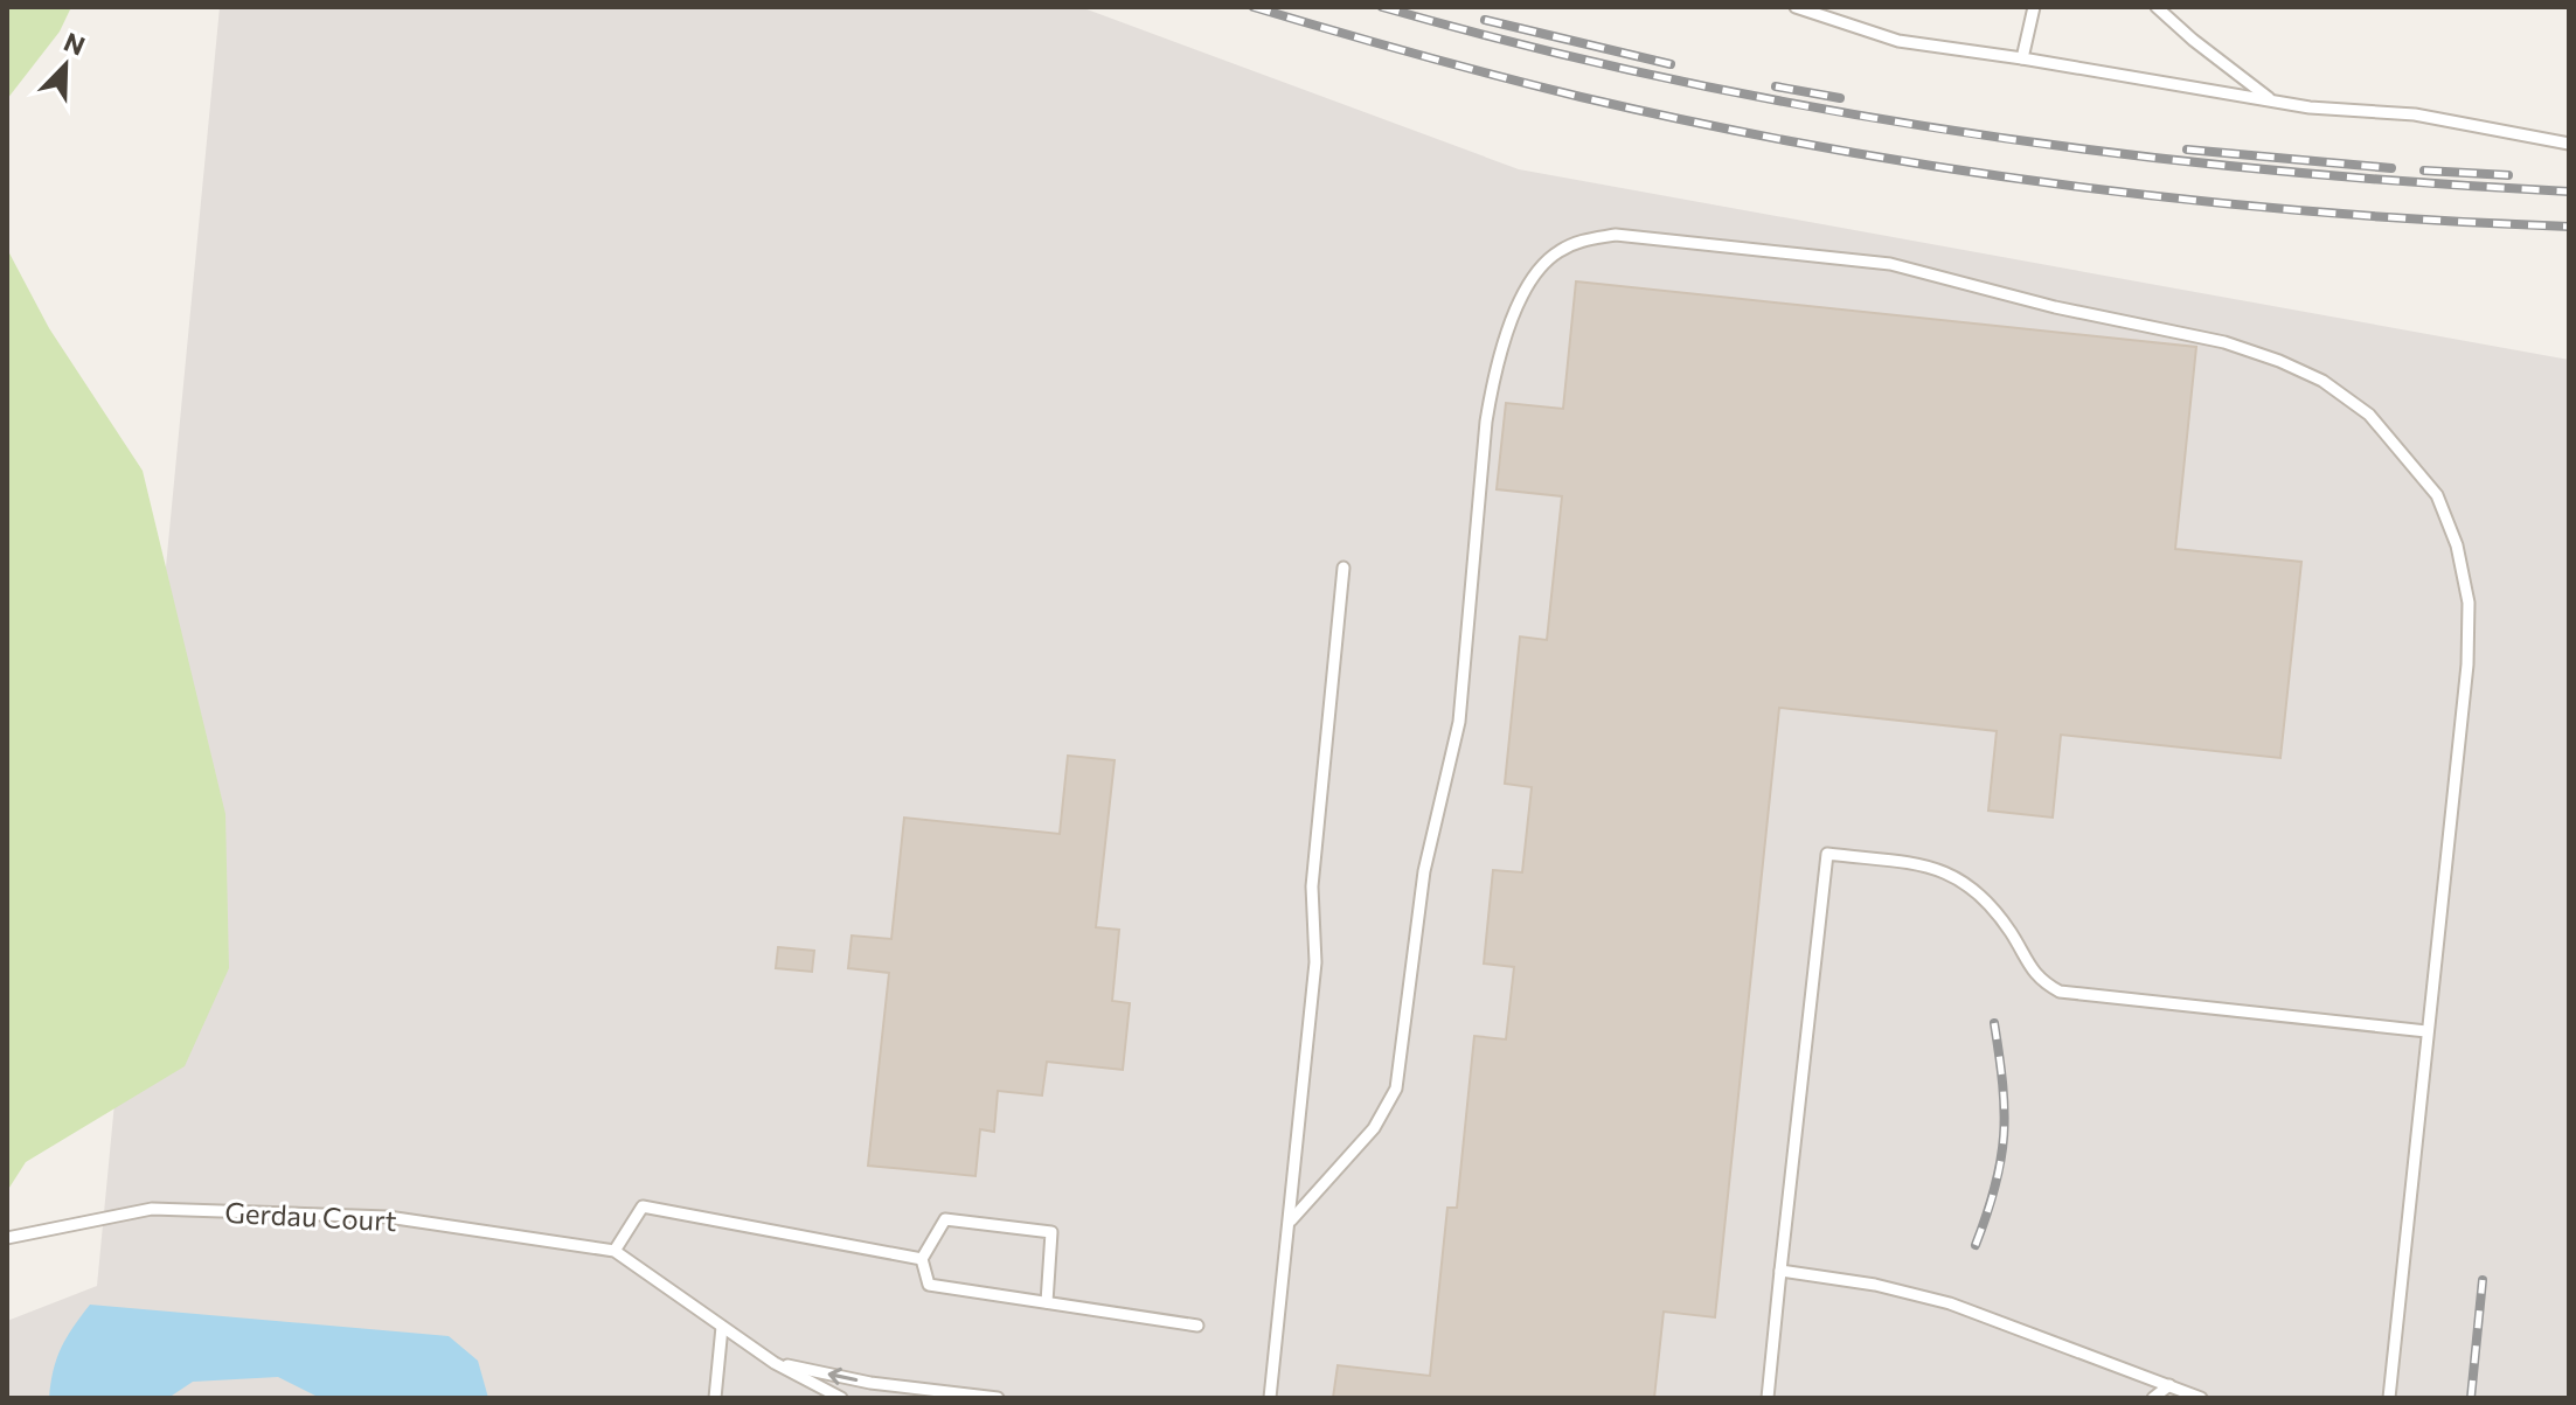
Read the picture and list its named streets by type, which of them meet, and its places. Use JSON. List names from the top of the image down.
{
  "streets": {
    "lane": ["Gerdau Court"]
  },
  "north": "top right"
}
